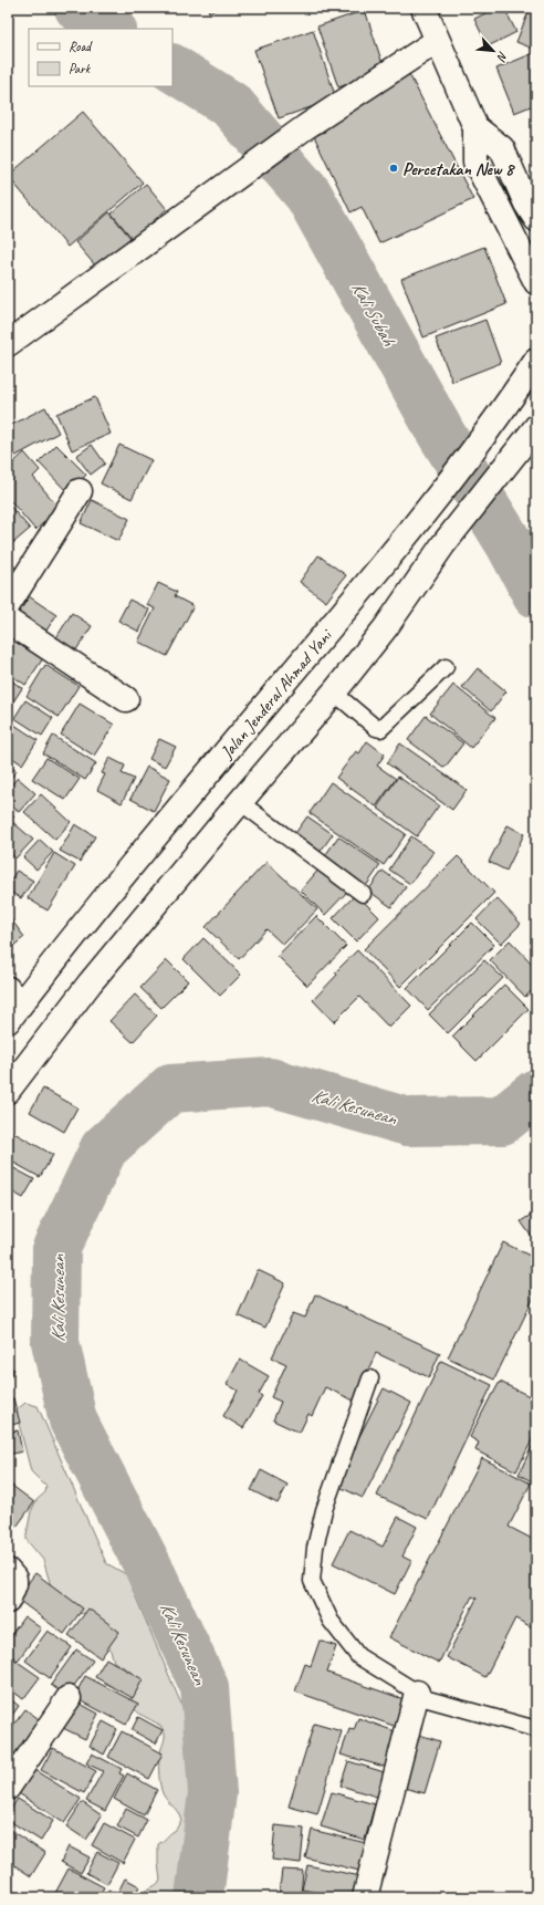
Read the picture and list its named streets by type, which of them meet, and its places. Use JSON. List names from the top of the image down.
{
  "streets": {
    "main road": ["Jalan Jenderal Ahmad Yani"]
  },
  "water": ["Kali Subah", "Kali Kesunean"],
  "places": ["Percetakan New 8"],
  "legend": ["Road", "Park"],
  "north": "bottom right"
}
